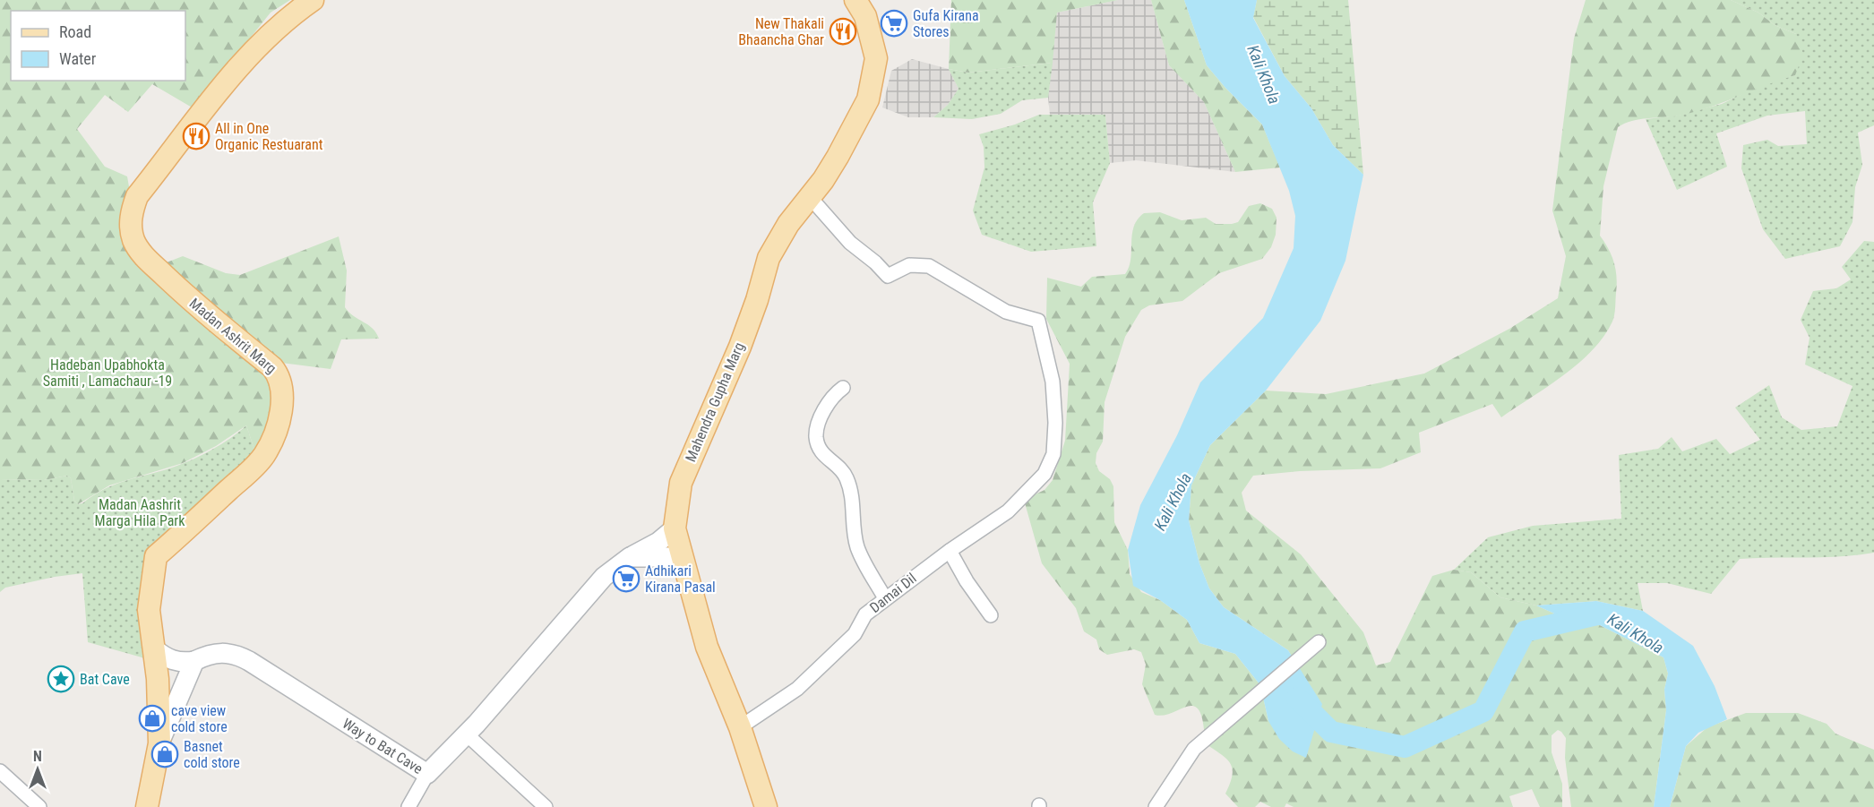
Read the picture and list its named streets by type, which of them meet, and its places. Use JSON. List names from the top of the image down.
{
  "streets": {
    "main road": ["Madan Ashrit Marg", "Mahendra Gupha Marg", "Way to Bat Cave"],
    "street": ["Damai Dil"]
  },
  "crossings": [
    ["Mahendra Gupha Marg", "Damai Dil"],
    ["Mahendra Gupha Marg", "Way to Bat Cave"]
  ],
  "water": ["Kali Khola"],
  "parks": ["Hadeban Upabhokta Samiti , Lamachaur -19", "Madan Aashrit Marga Hila Park"],
  "places": {
    "supermarket": ["Gufa Kirana Stores", "Adhikari Kirana Pasal"],
    "restaurant": ["New Thakali Bhaancha Ghar", "All in One Organic Restuarant"],
    "place": ["Bat Cave"],
    "shop": ["cave view cold store", "Basnet cold store"]
  },
  "legend": ["Road", "Water"],
  "north": "top"
}
